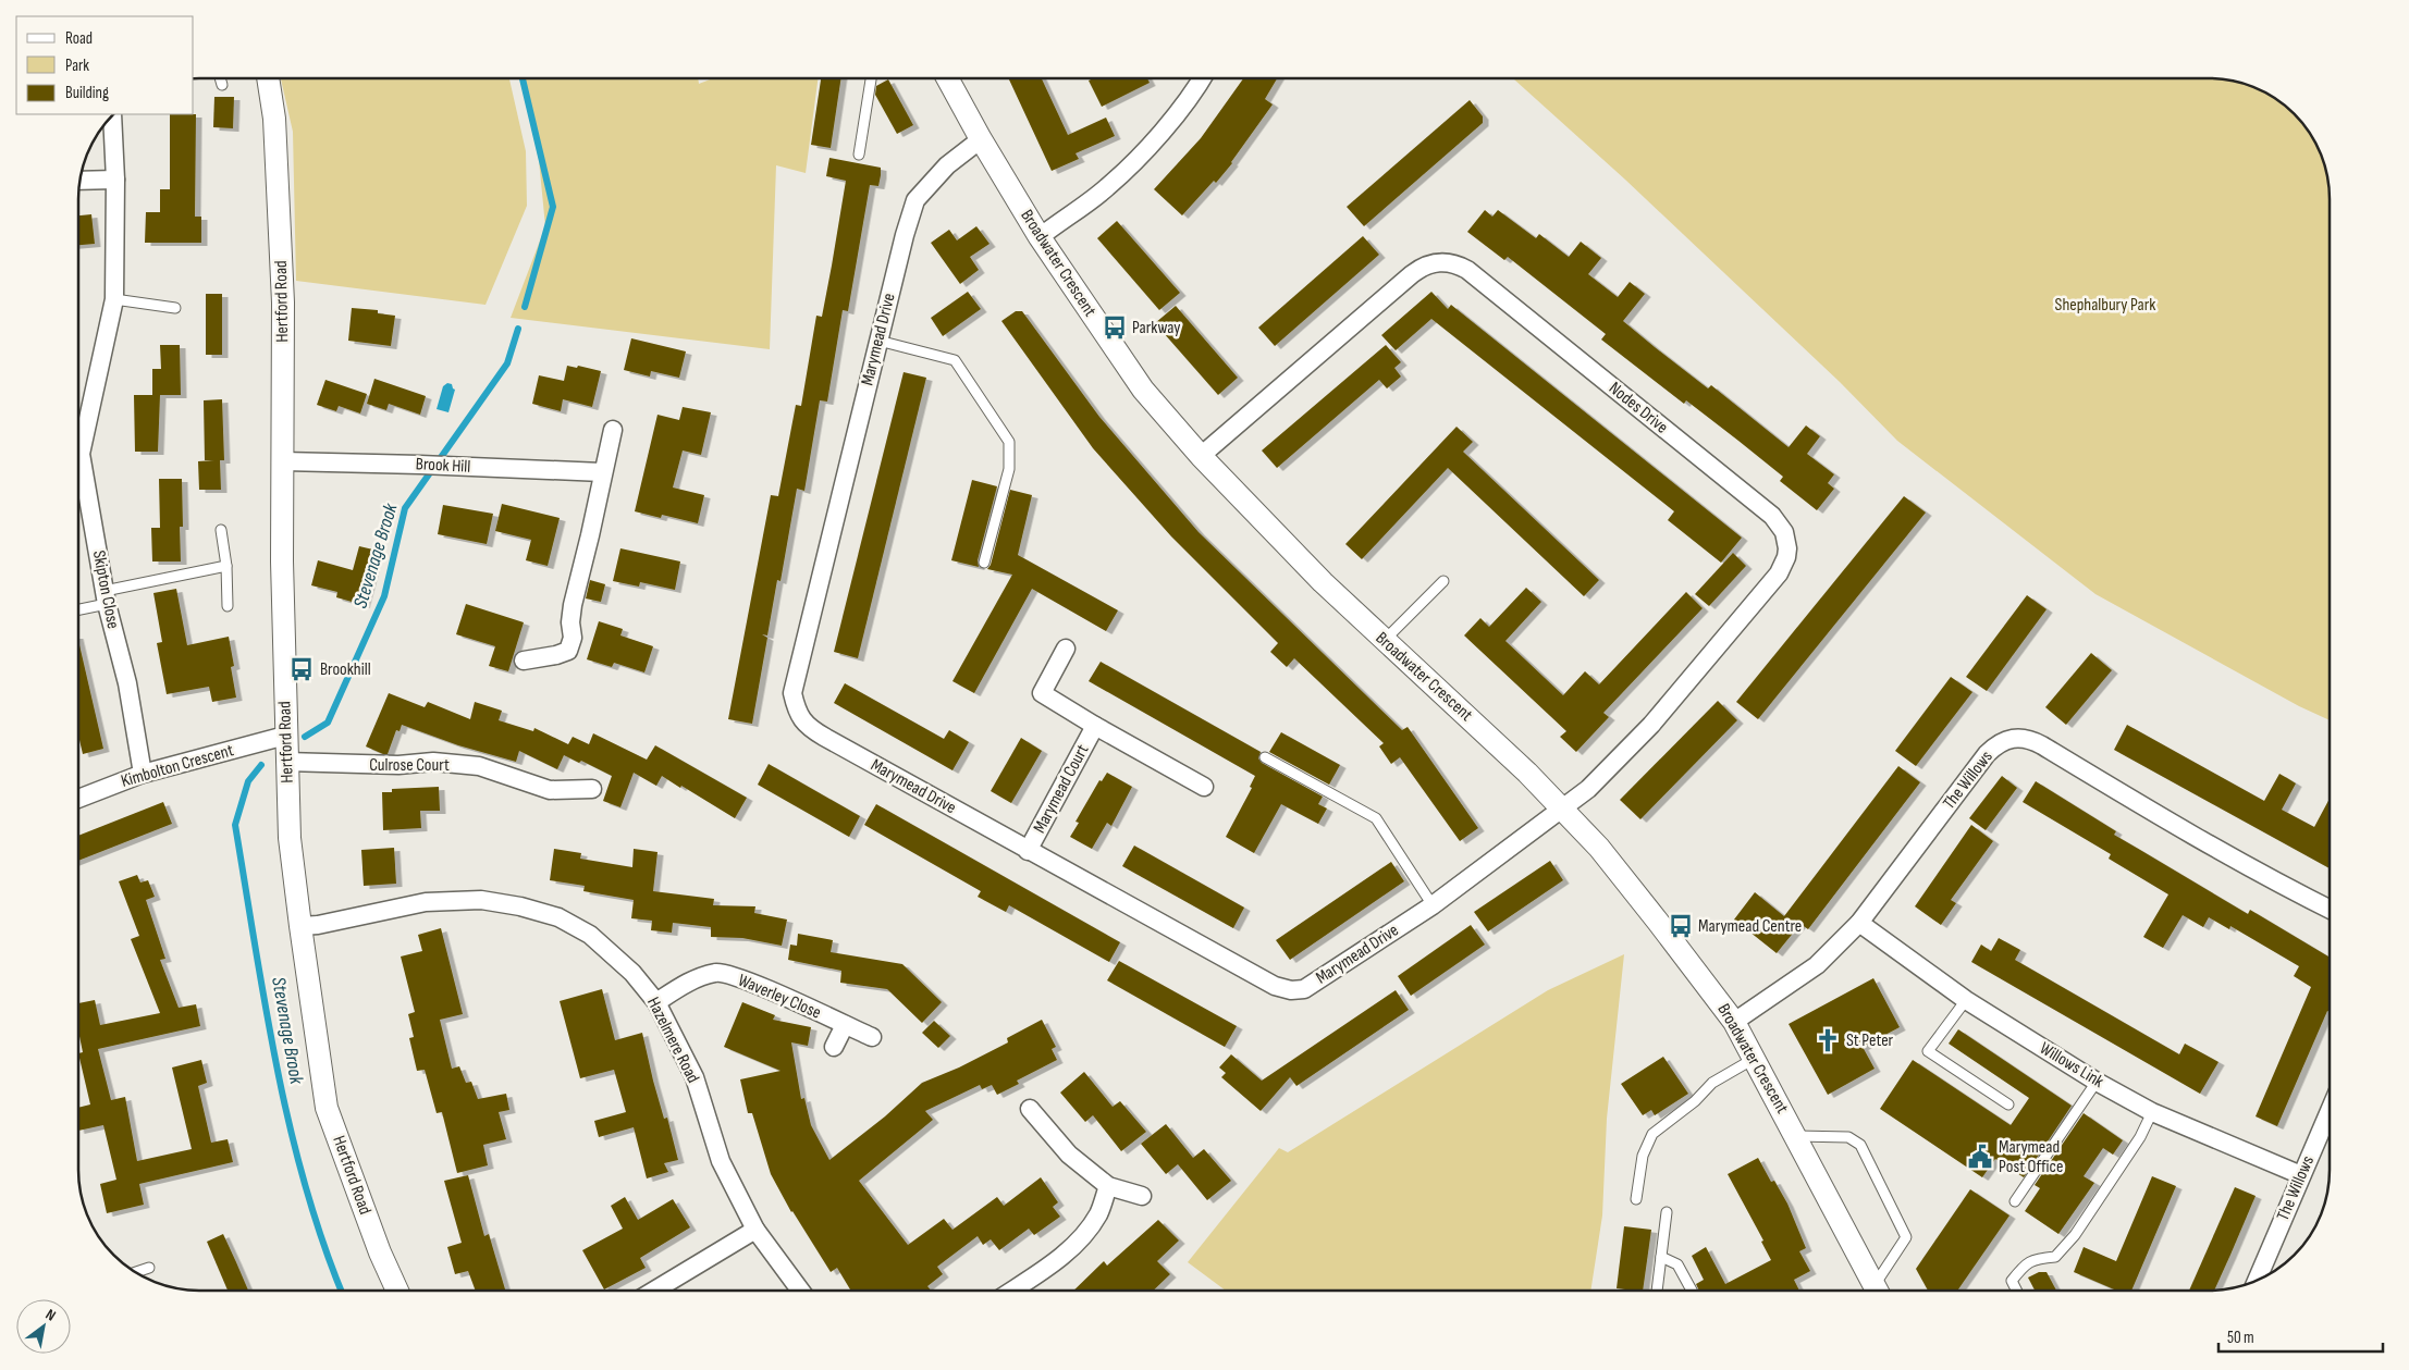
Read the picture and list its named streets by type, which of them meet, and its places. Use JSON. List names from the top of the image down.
{
  "streets": {
    "street": [
      "Broadwater Crescent",
      "Hertford Road",
      "Marymead Drive",
      "Nodes Drive",
      "Brook Hill",
      "Skipton Close",
      "Culrose Court",
      "Kimbolton Crescent",
      "The Willows",
      "Marymead Court",
      "Waverley Close",
      "Hazelmere Road",
      "Willows Link"
    ]
  },
  "crossings": [
    ["Broadwater Crescent", "Marymead Drive"],
    ["Broadwater Crescent", "Nodes Drive"],
    ["Broadwater Crescent", "The Willows"],
    ["Hertford Road", "Brook Hill"],
    ["Hertford Road", "Culrose Court"],
    ["Hertford Road", "Kimbolton Crescent"],
    ["Hertford Road", "Hazelmere Road"],
    ["Marymead Drive", "Nodes Drive"],
    ["Marymead Drive", "Marymead Court"],
    ["Skipton Close", "Kimbolton Crescent"],
    ["The Willows", "Willows Link"],
    ["Waverley Close", "Hazelmere Road"]
  ],
  "water": ["Stevenage Brook"],
  "parks": ["Shephalbury Park"],
  "places": {
    "bus stop": ["Parkway", "Brookhill", "Marymead Centre"],
    "church": ["St Peter"],
    "public building": ["Marymead Post Office"]
  },
  "legend": ["Road", "Park", "Building"],
  "scale_bar": "50 m",
  "north": "top right"
}
